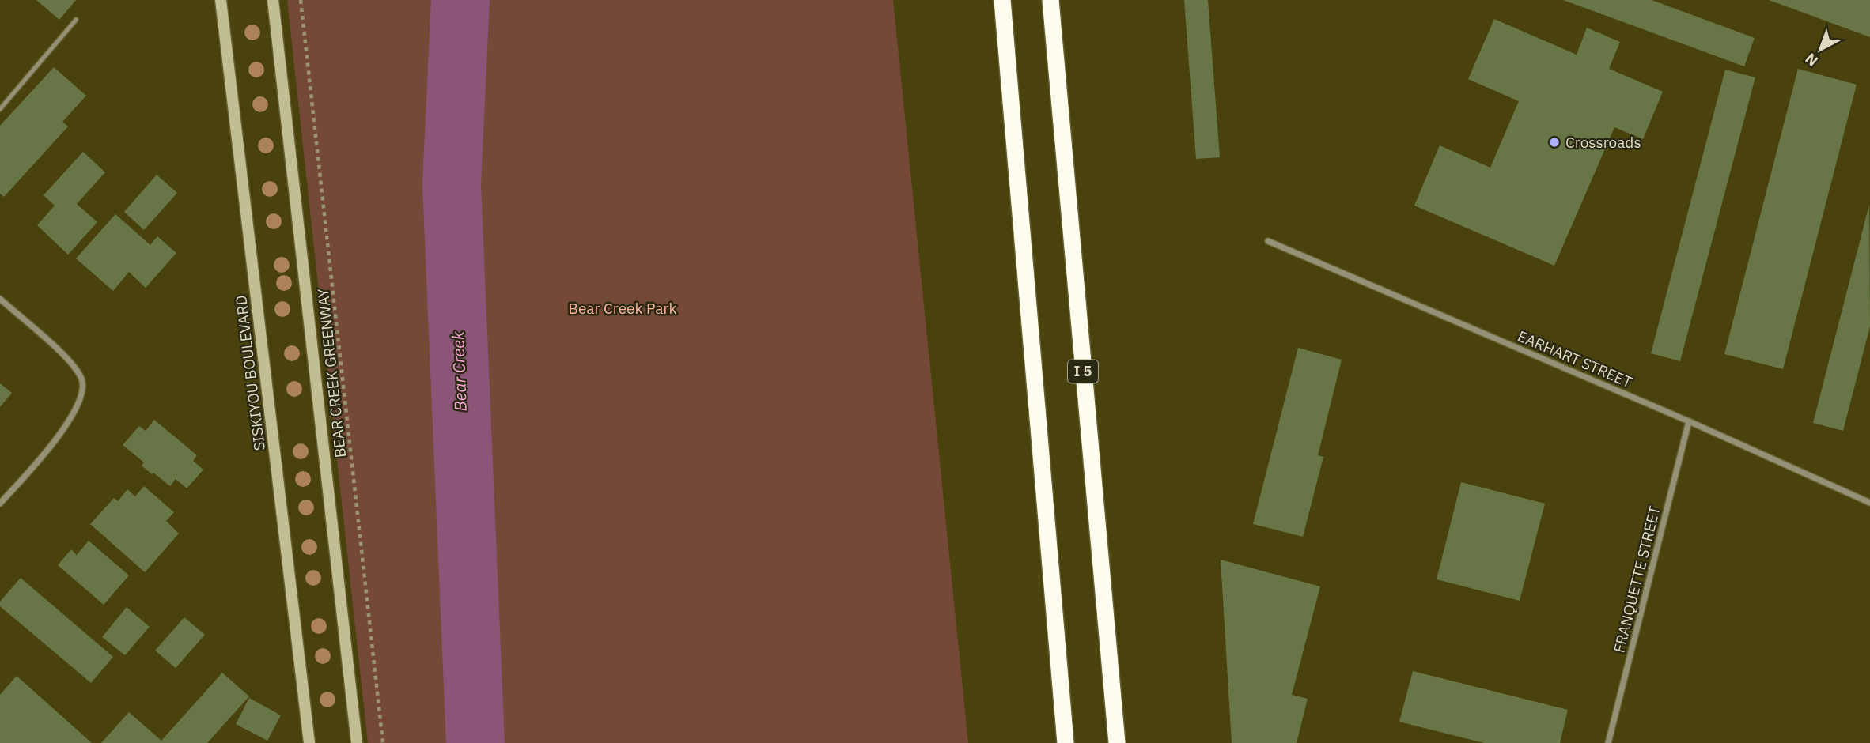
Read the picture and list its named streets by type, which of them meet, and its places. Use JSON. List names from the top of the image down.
{
  "streets": {
    "highway": ["I 5"],
    "street": ["EARHART STREET", "SISKIYOU BOULEVARD", "FRANQUETTE STREET"],
    "path": ["BEAR CREEK GREENWAY"]
  },
  "crossings": [
    ["EARHART STREET", "FRANQUETTE STREET"]
  ],
  "water": ["Bear Creek"],
  "parks": ["Bear Creek Park"],
  "places": ["Crossroads"],
  "north": "bottom left"
}
